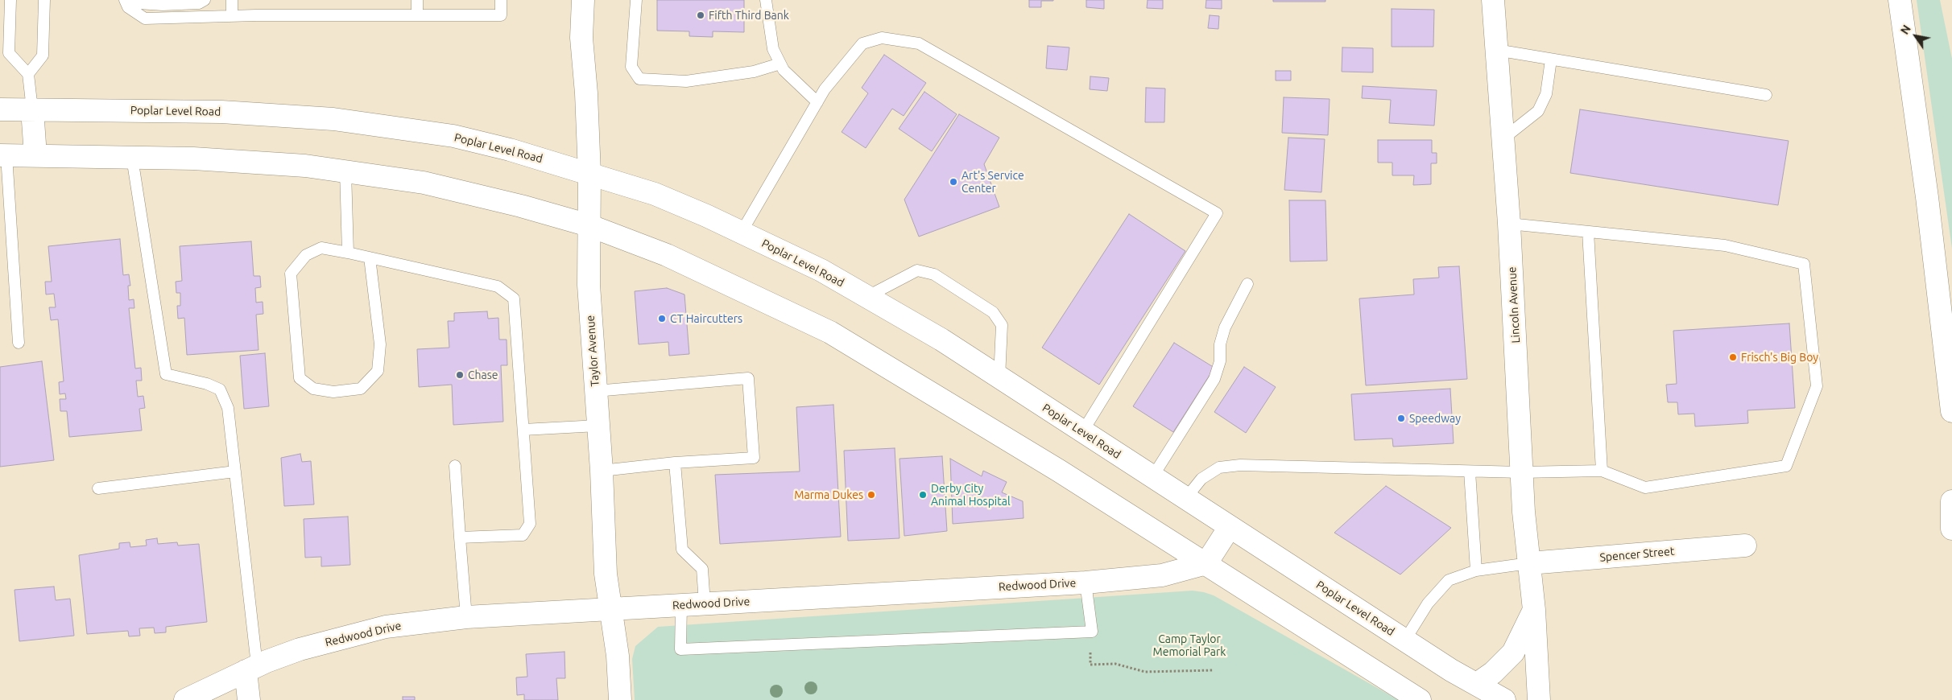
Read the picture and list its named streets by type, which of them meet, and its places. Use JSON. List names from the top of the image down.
{
  "streets": {
    "main road": [
      "Poplar Level Road",
      "Lincoln Avenue",
      "Taylor Avenue",
      "Spencer Street",
      "Redwood Drive"
    ]
  },
  "crossings": [
    ["Poplar Level Road", "Taylor Avenue"],
    ["Lincoln Avenue", "Spencer Street"],
    ["Taylor Avenue", "Redwood Drive"]
  ],
  "parks": ["Camp Taylor Memorial Park"],
  "places": [
    "Fifth Third Bank",
    "Art's Service Center",
    "CT Haircutters",
    "Frisch's Big Boy",
    "Chase",
    "Speedway",
    "Marma Dukes",
    "Derby City Animal Hospital"
  ],
  "north": "top left"
}
